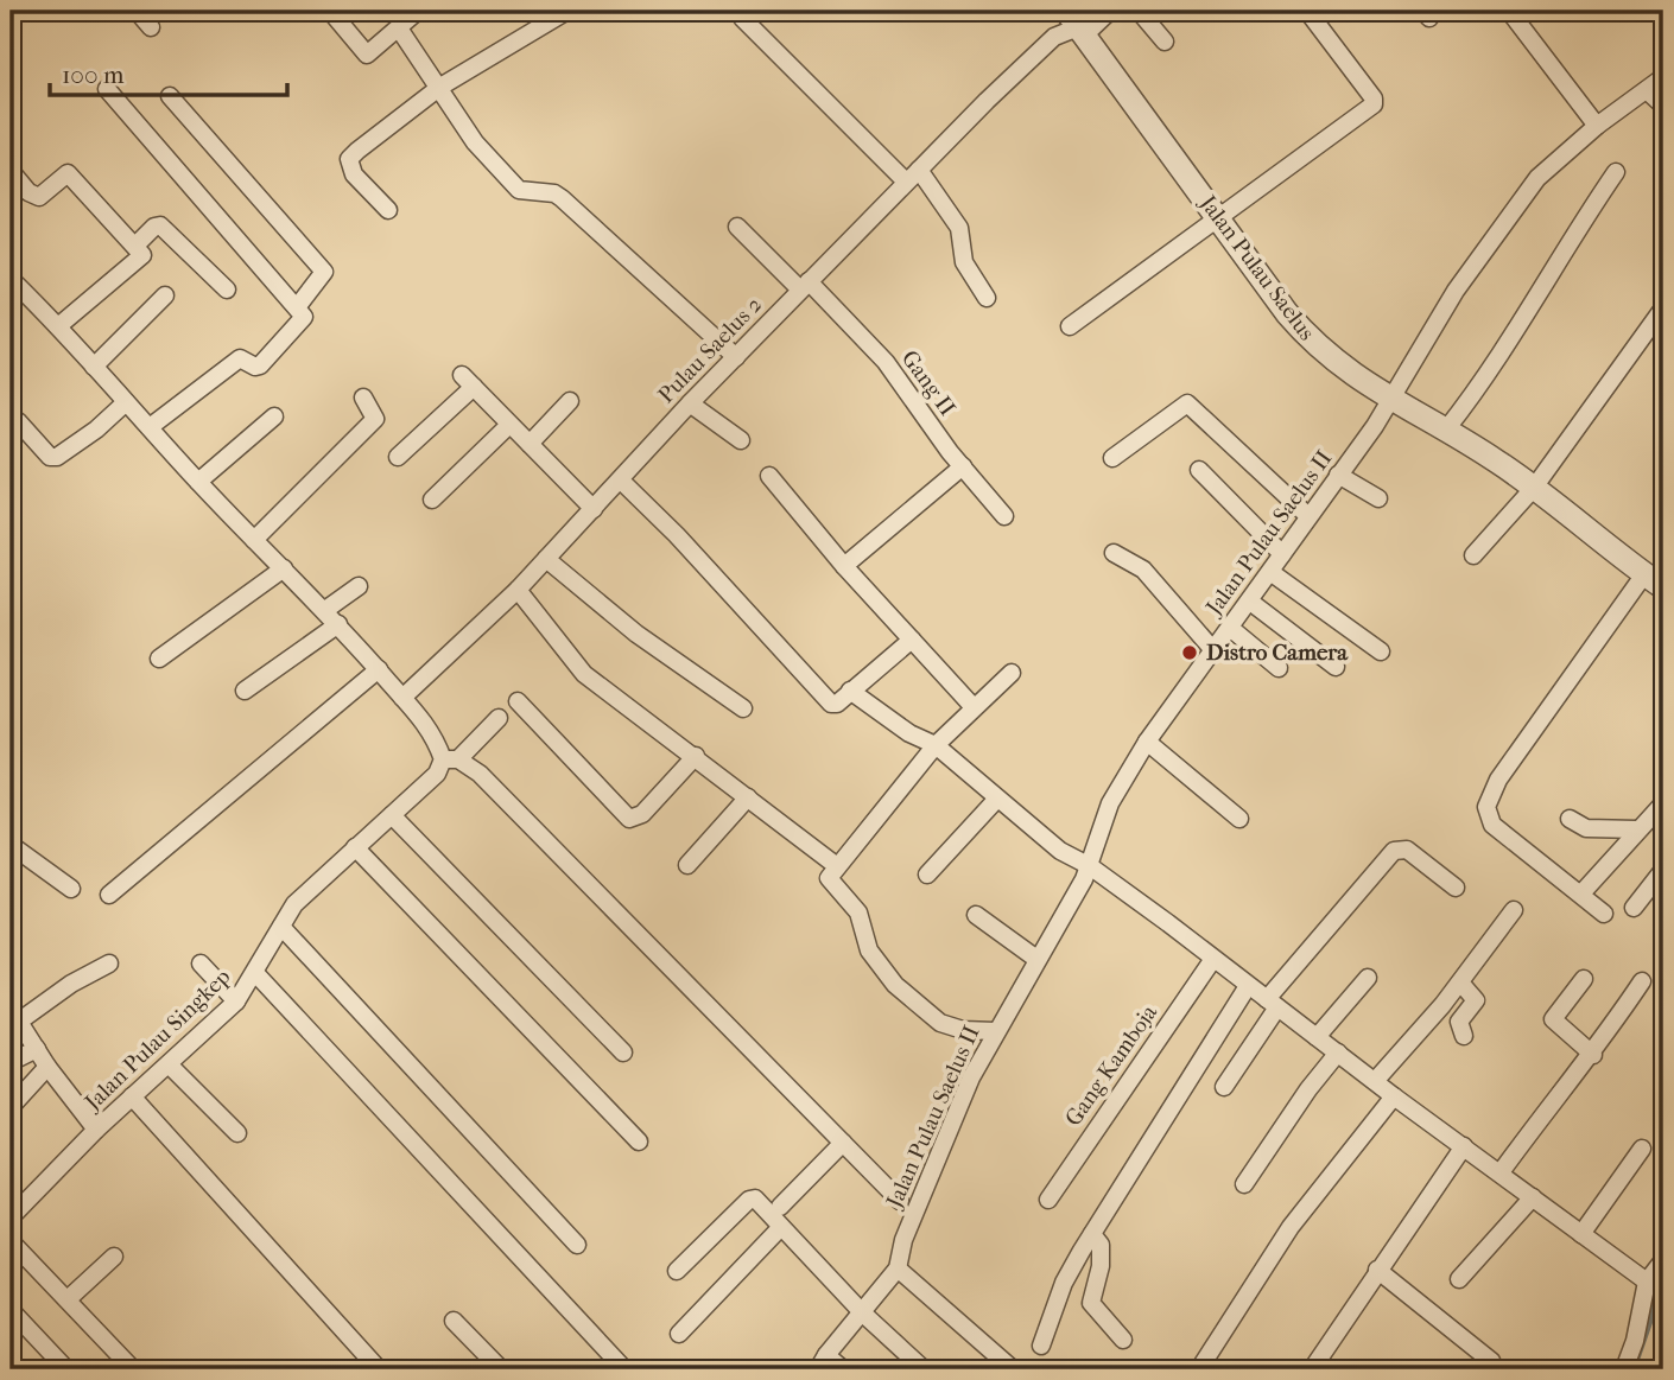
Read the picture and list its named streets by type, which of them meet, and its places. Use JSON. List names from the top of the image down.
{
  "streets": {
    "street": [
      "Jalan Pulau Saelus",
      "Pulau Saelus 2",
      "Gang II",
      "Jalan Pulau Saelus II",
      "Jalan Pulau Singkep",
      "Gang Kamboja"
    ]
  },
  "crossings": [
    ["Jalan Pulau Saelus", "Pulau Saelus 2"],
    ["Jalan Pulau Saelus", "Jalan Pulau Saelus II"],
    ["Pulau Saelus 2", "Gang II"]
  ],
  "places": ["Distro Camera"],
  "scale_bar": "100 m"
}
